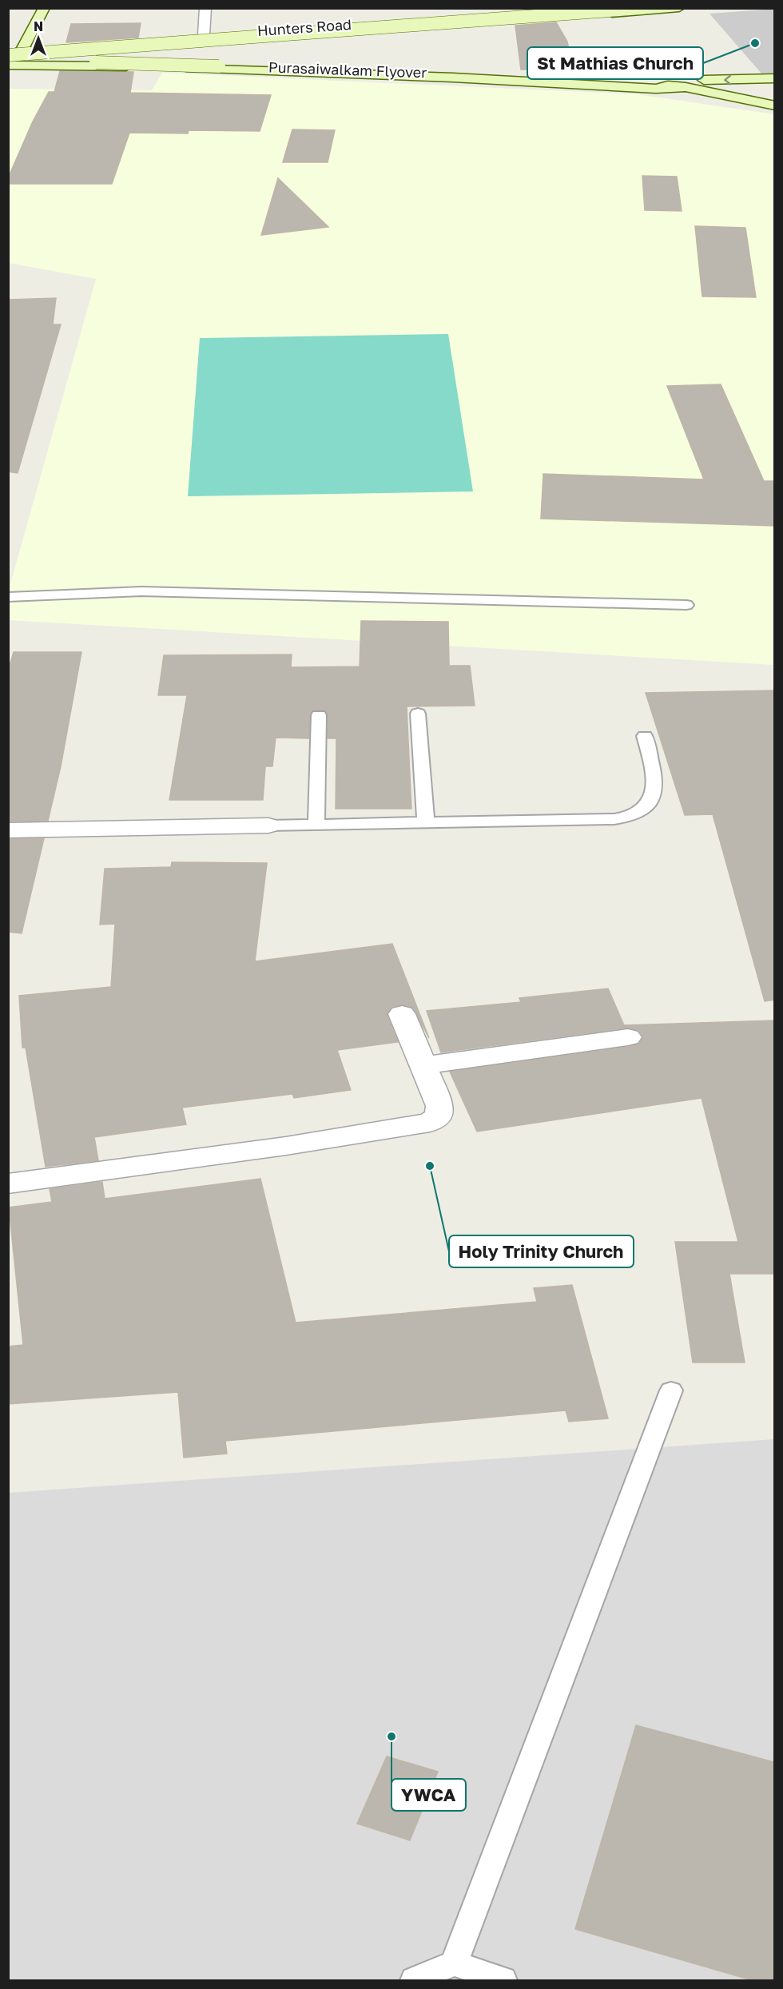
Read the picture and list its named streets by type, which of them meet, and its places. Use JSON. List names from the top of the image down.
{
  "streets": {
    "street": ["Hunters Road", "Purasaiwalkam Flyover"]
  },
  "places": ["St Mathias Church", "Holy Trinity Church", "YWCA"],
  "north": "top"
}
